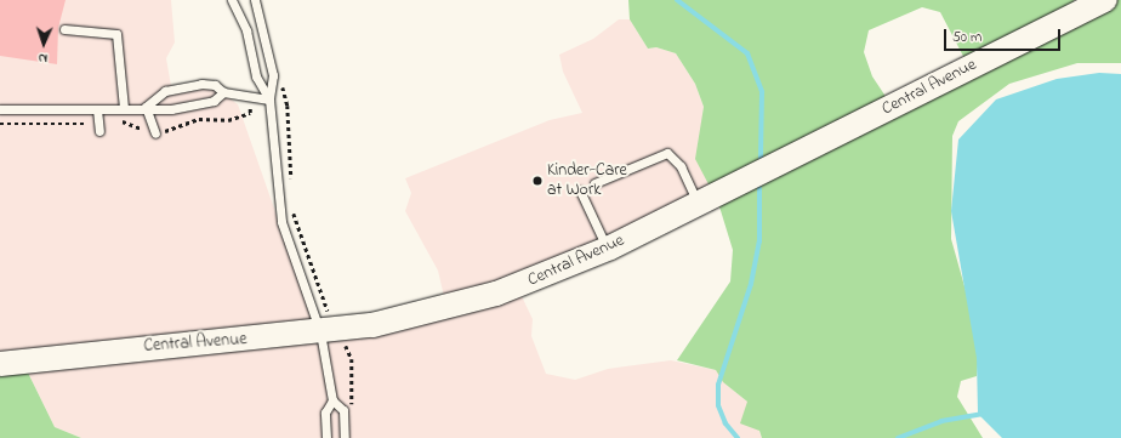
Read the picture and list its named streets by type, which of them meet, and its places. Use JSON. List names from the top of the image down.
{
  "streets": {
    "main road": ["Central Avenue"]
  },
  "places": ["Kinder-Care at Work"],
  "scale_bar": "50 m",
  "north": "bottom"
}
